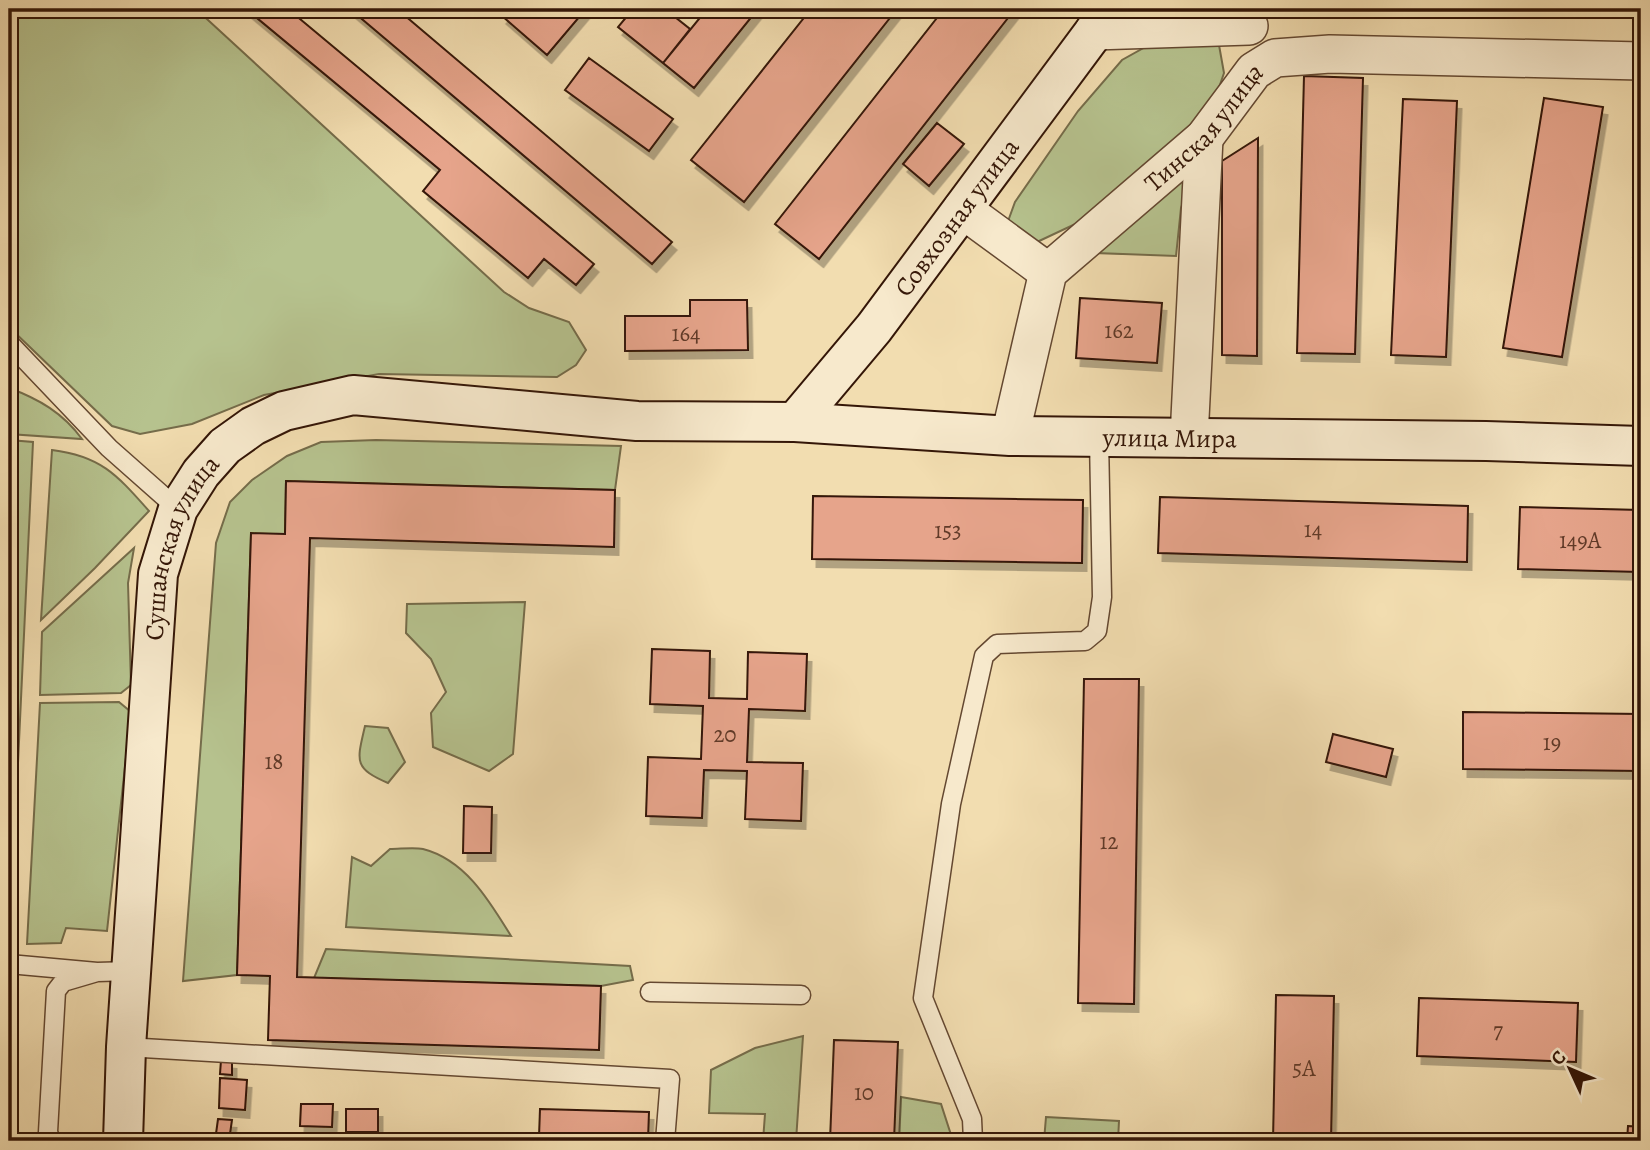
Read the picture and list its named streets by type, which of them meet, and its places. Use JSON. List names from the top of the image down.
{
  "streets": {
    "main road": ["Совхозная улица", "улица Мира", "Сушанская улица"],
    "street": ["Тинская улица"]
  },
  "crossings": [
    ["Совхозная улица", "улица Мира"],
    ["улица Мира", "Сушанская улица"]
  ],
  "house_numbers": [
    "162",
    "164",
    "14",
    "153",
    "149А",
    "20",
    "19",
    "18",
    "12",
    "7",
    "5А",
    "10"
  ],
  "north": "top left"
}
